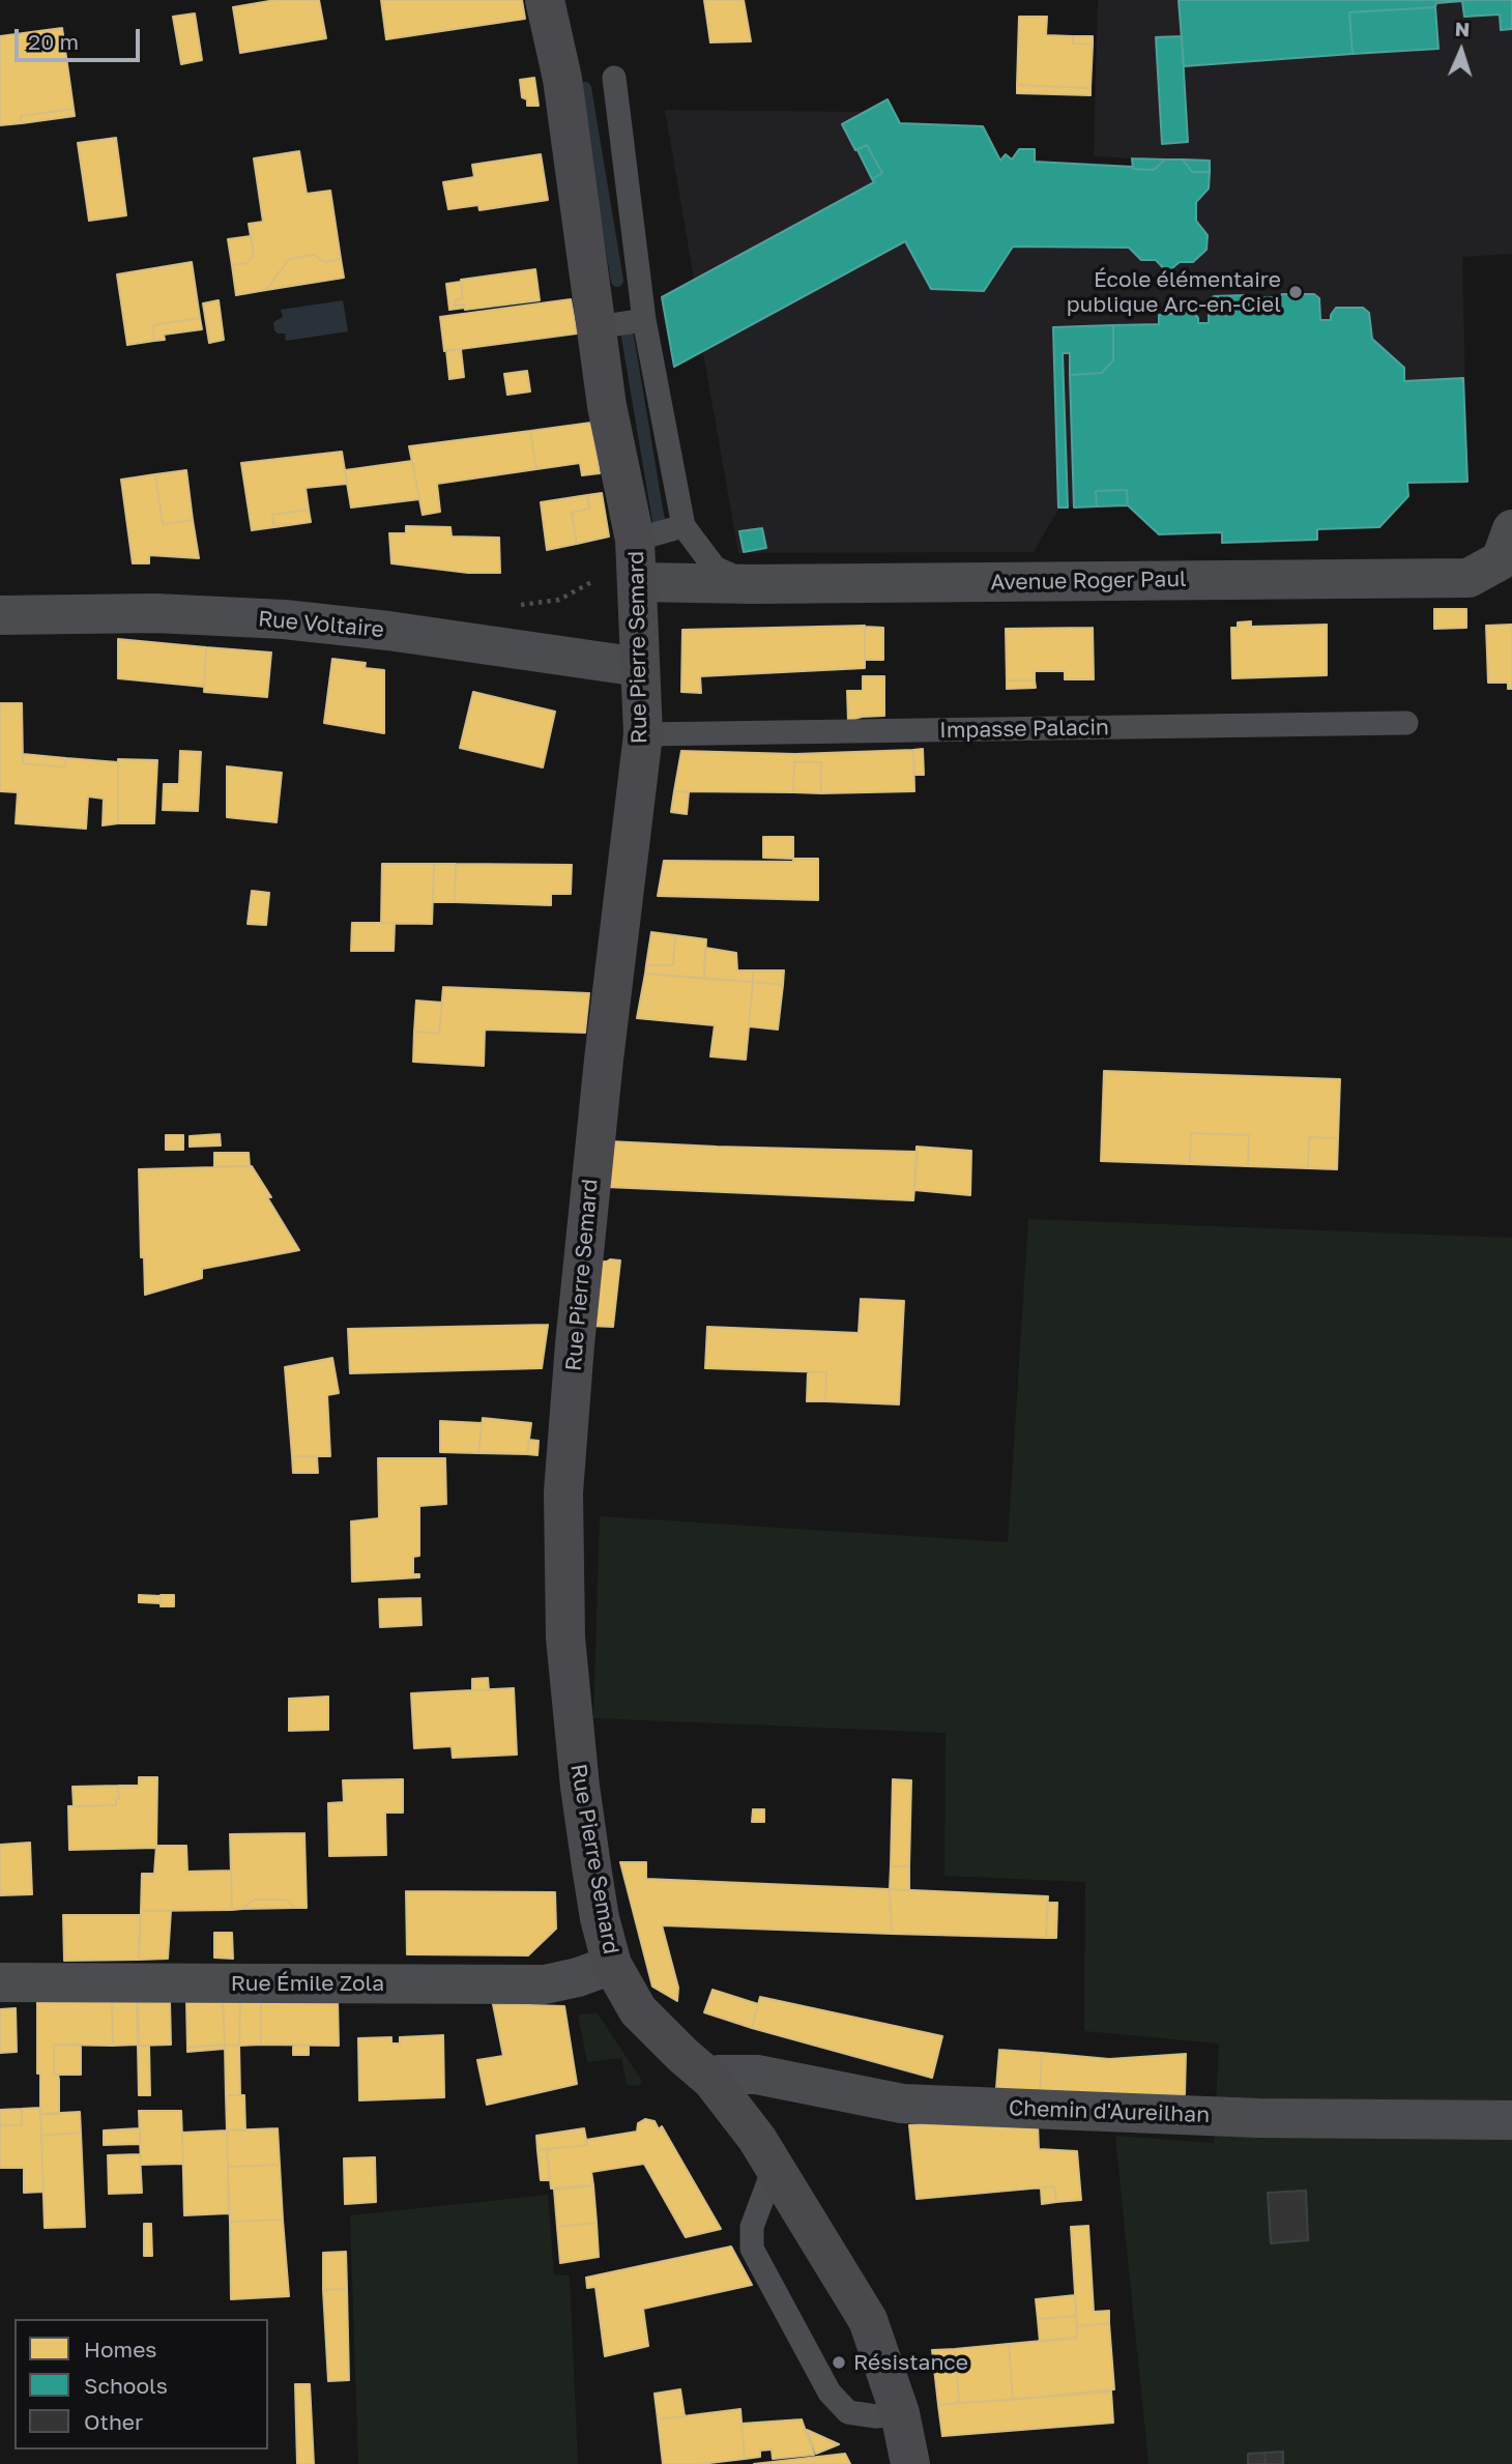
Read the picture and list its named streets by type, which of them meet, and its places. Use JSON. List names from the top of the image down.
{
  "streets": {
    "main road": ["Rue Pierre Semard"],
    "street": [
      "Avenue Roger Paul",
      "Rue Voltaire",
      "Rue Émile Zola",
      "Chemin d'Aureilhan"
    ],
    "lane": ["Impasse Palacin"]
  },
  "crossings": [
    ["Avenue Roger Paul", "Rue Pierre Semard"],
    ["Rue Voltaire", "Rue Pierre Semard"],
    ["Rue Pierre Semard", "Impasse Palacin"],
    ["Rue Pierre Semard", "Rue Émile Zola"],
    ["Rue Pierre Semard", "Chemin d'Aureilhan"]
  ],
  "places": ["École élémentaire publique Arc-en-Ciel", "Résistance"],
  "legend": ["Homes", "Schools", "Other"],
  "scale_bar": "20 m",
  "north": "top"
}
